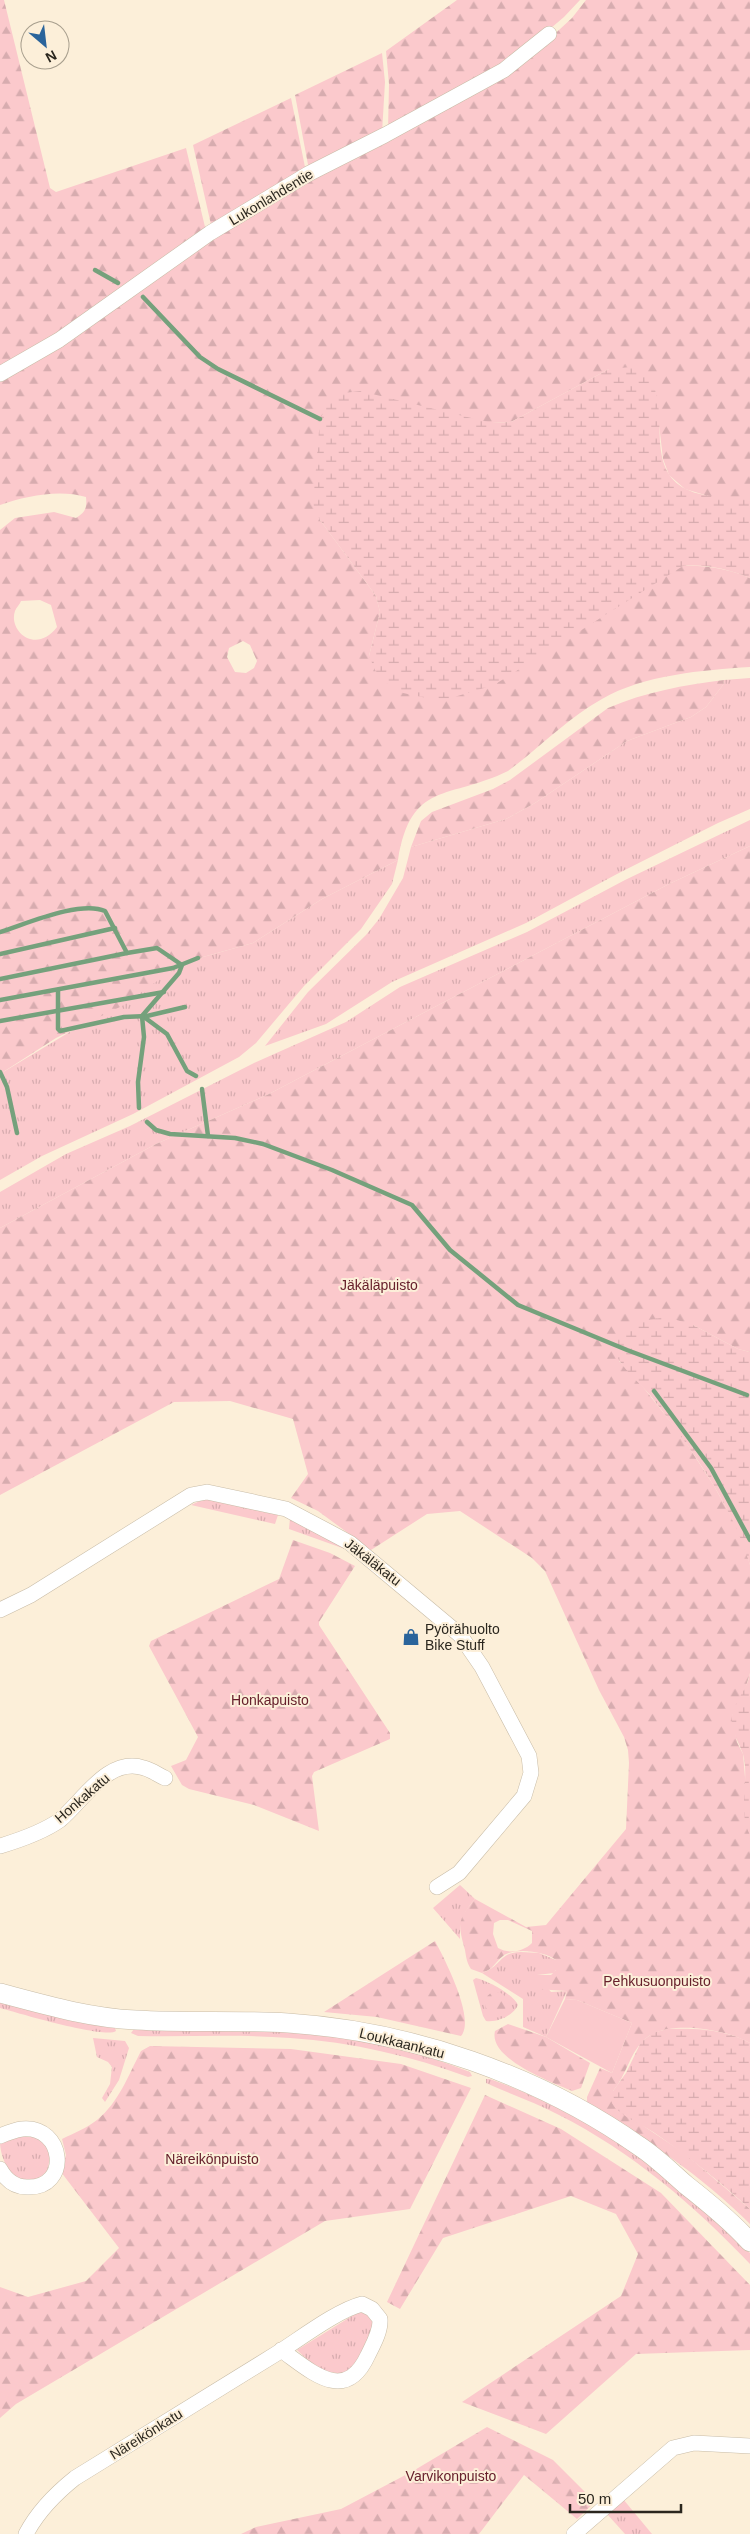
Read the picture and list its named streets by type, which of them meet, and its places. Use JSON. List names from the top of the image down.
{
  "streets": {
    "street": [
      "Lukonlahdentie",
      "Jäkäläkatu",
      "Honkakatu",
      "Loukkaankatu",
      "Näreikönkatu"
    ]
  },
  "parks": [
    "Jäkäläpuisto",
    "Honkapuisto",
    "Pehkusuonpuisto",
    "Näreikönpuisto",
    "Varvikonpuisto"
  ],
  "places": {
    "shop": ["Pyörähuolto Bike Stuff"]
  },
  "scale_bar": "50 m",
  "north": "bottom right"
}
